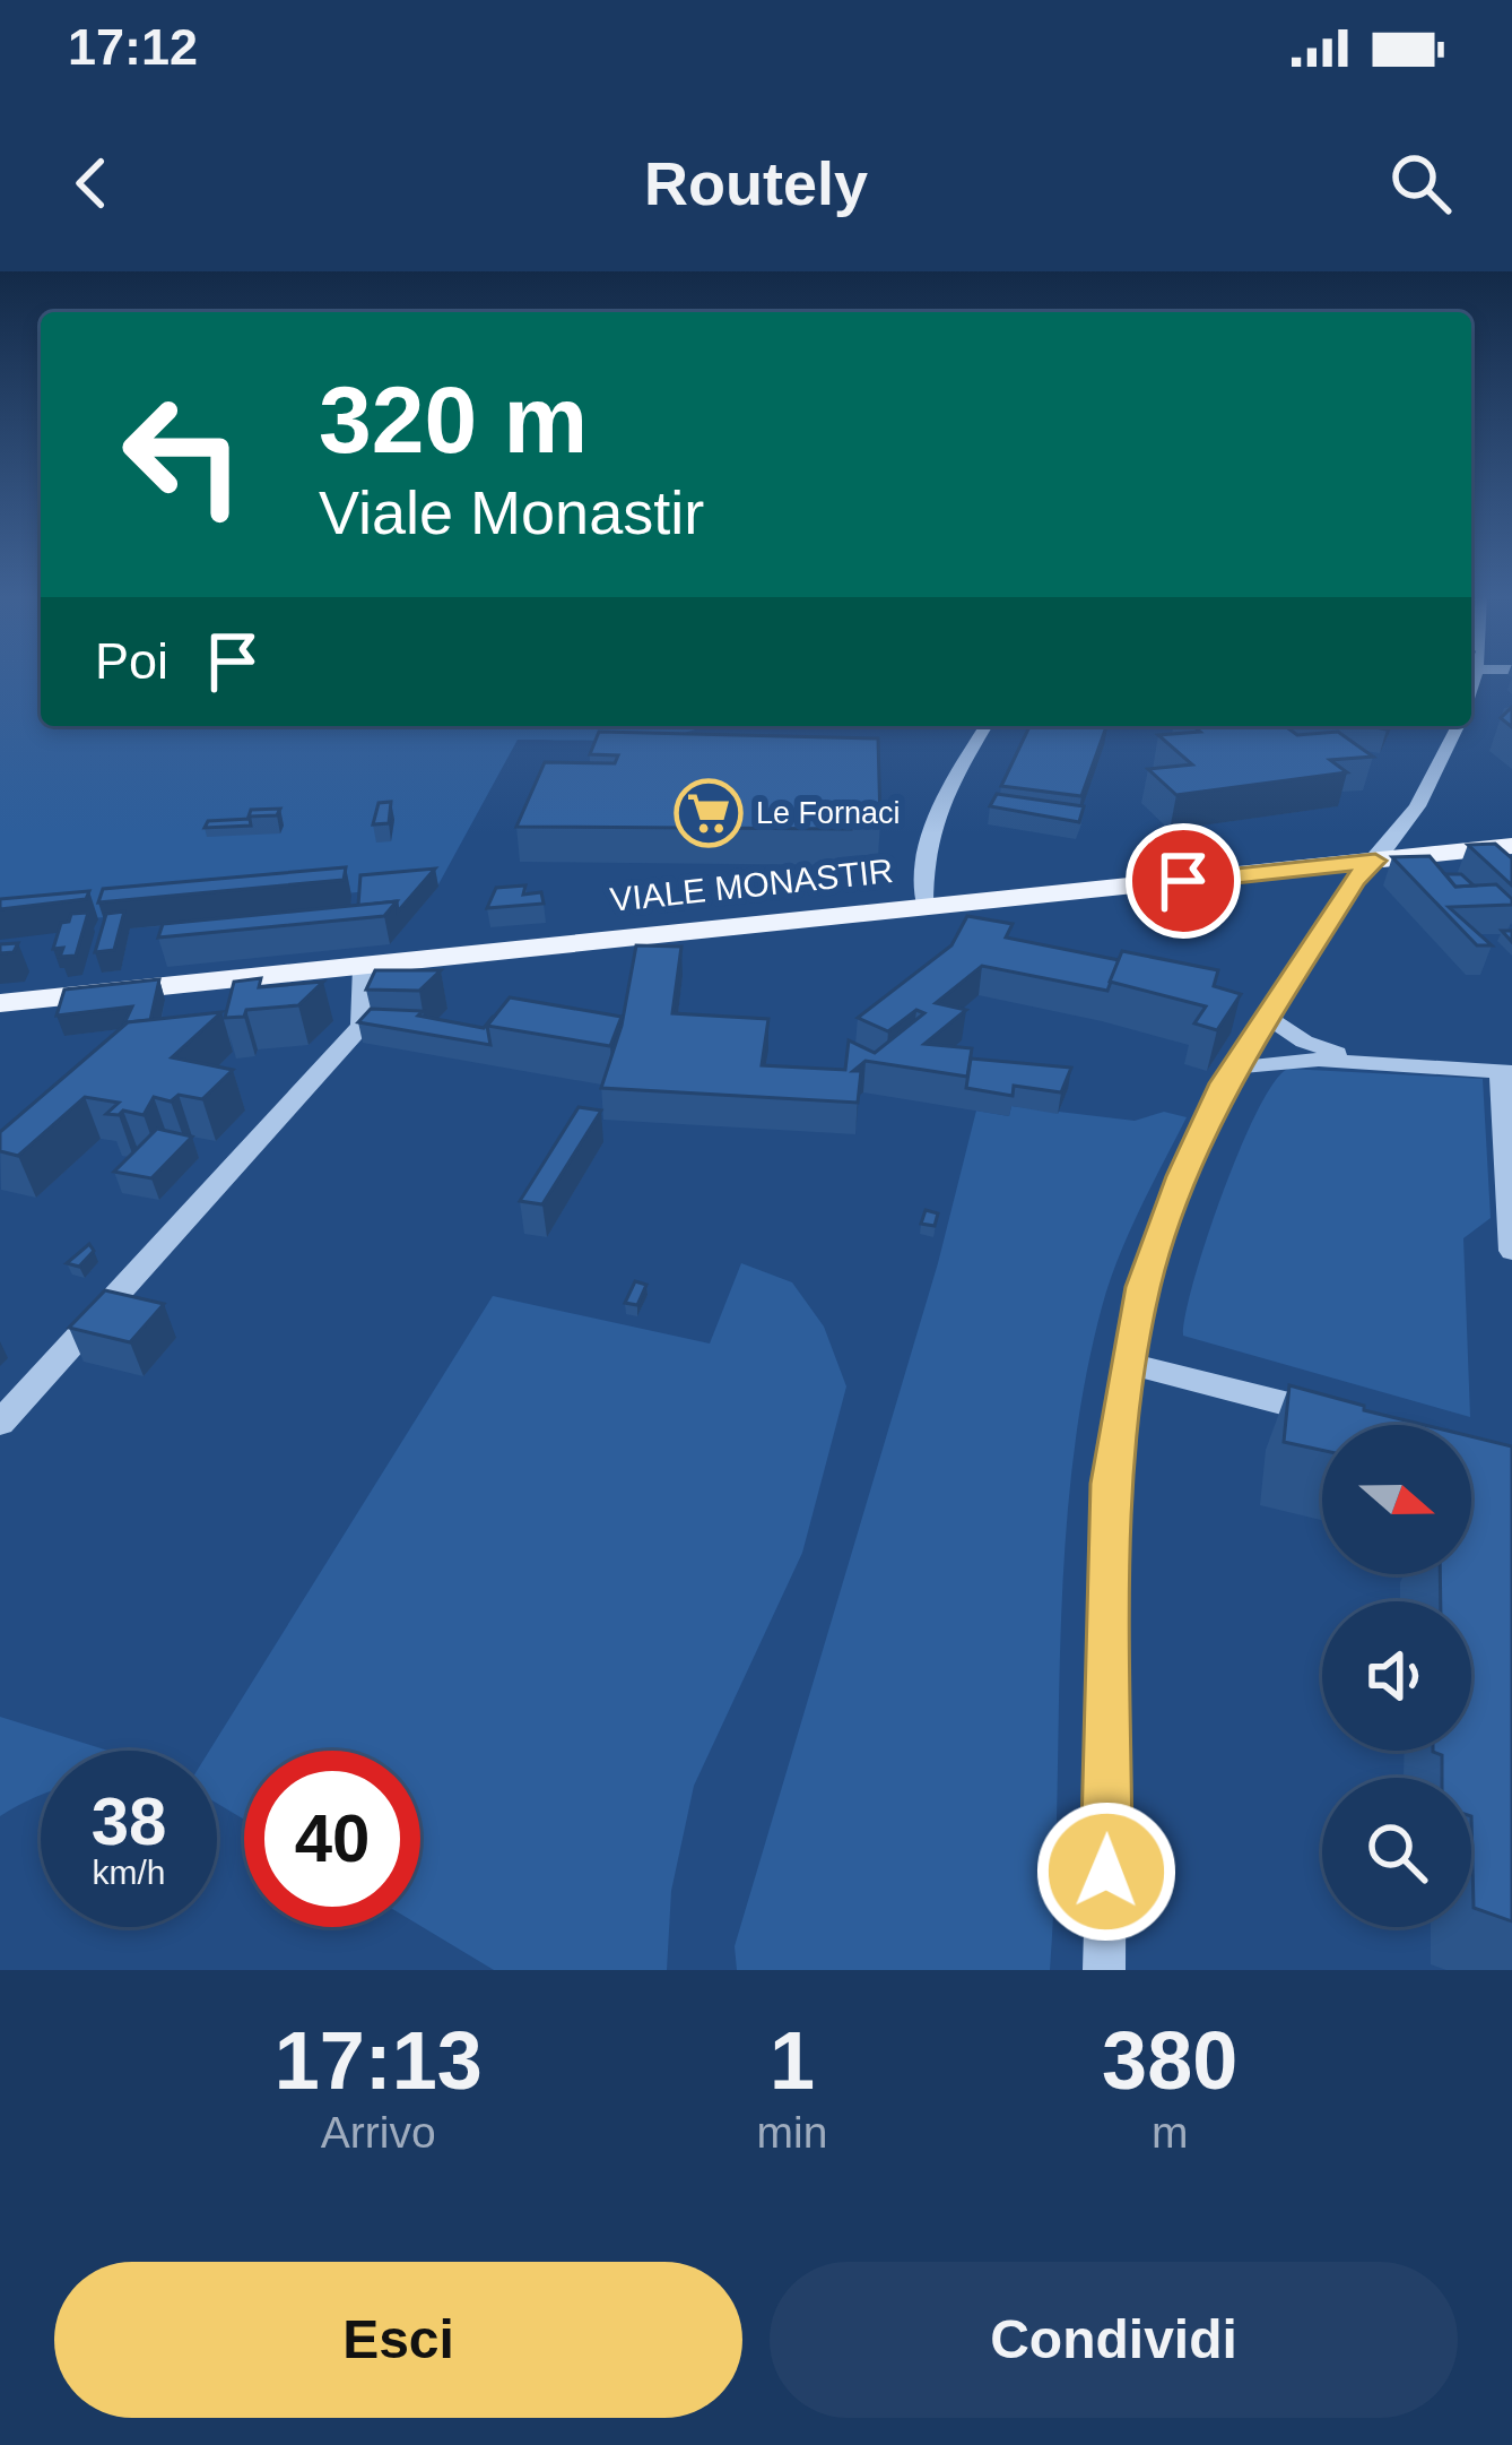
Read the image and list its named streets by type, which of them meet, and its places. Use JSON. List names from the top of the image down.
{
  "streets": {
    "main road": ["VIALE MONASTIR"]
  },
  "places": {
    "supermarket": ["Le Fornaci"]
  },
  "north": "right",
  "page": {
    "status": "17:12",
    "header": "Routely",
    "turn": ["320 m", "Viale Monastir"],
    "then": "Poi",
    "speed": "38 km/h",
    "limit": "40",
    "eta": [
      "17:13",
      "Arrivo",
      "1",
      "min",
      "380",
      "m"
    ],
    "buttons": ["Esci", "Condividi"]
  }
}
